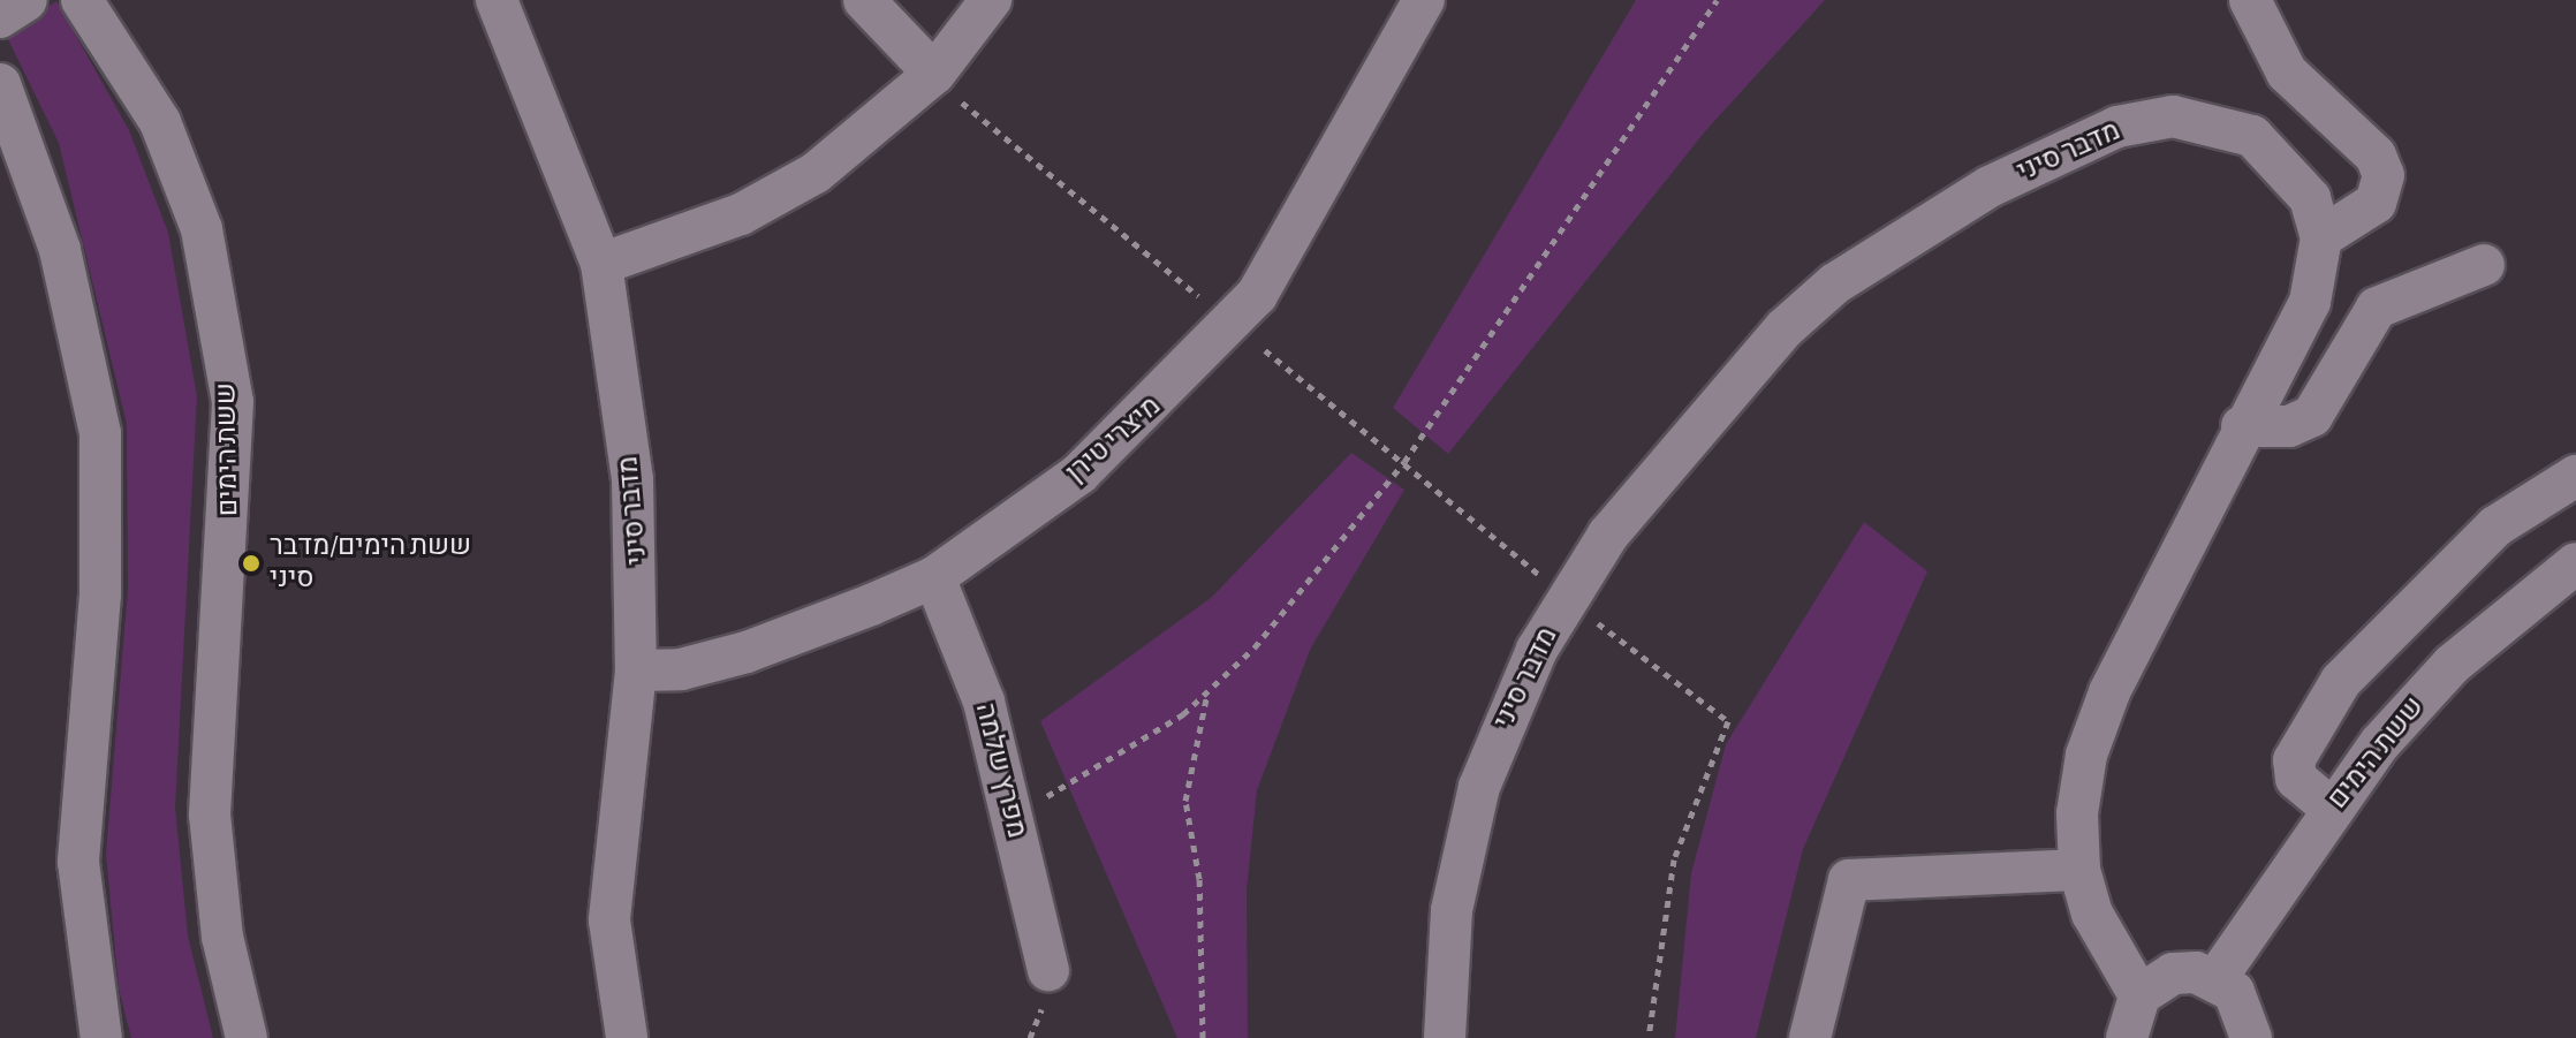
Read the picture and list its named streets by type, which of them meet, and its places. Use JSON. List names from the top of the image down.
{
  "streets": {
    "street": [
      "מדבר סיני",
      "מיצרי טירן",
      "ששת הימים",
      "מפרץ שלמה"
    ]
  },
  "crossings": [
    ["מדבר סיני", "מיצרי טירן"],
    ["מיצרי טירן", "מפרץ שלמה"]
  ],
  "places": ["ששת הימים/מדבר סיני"]
}
